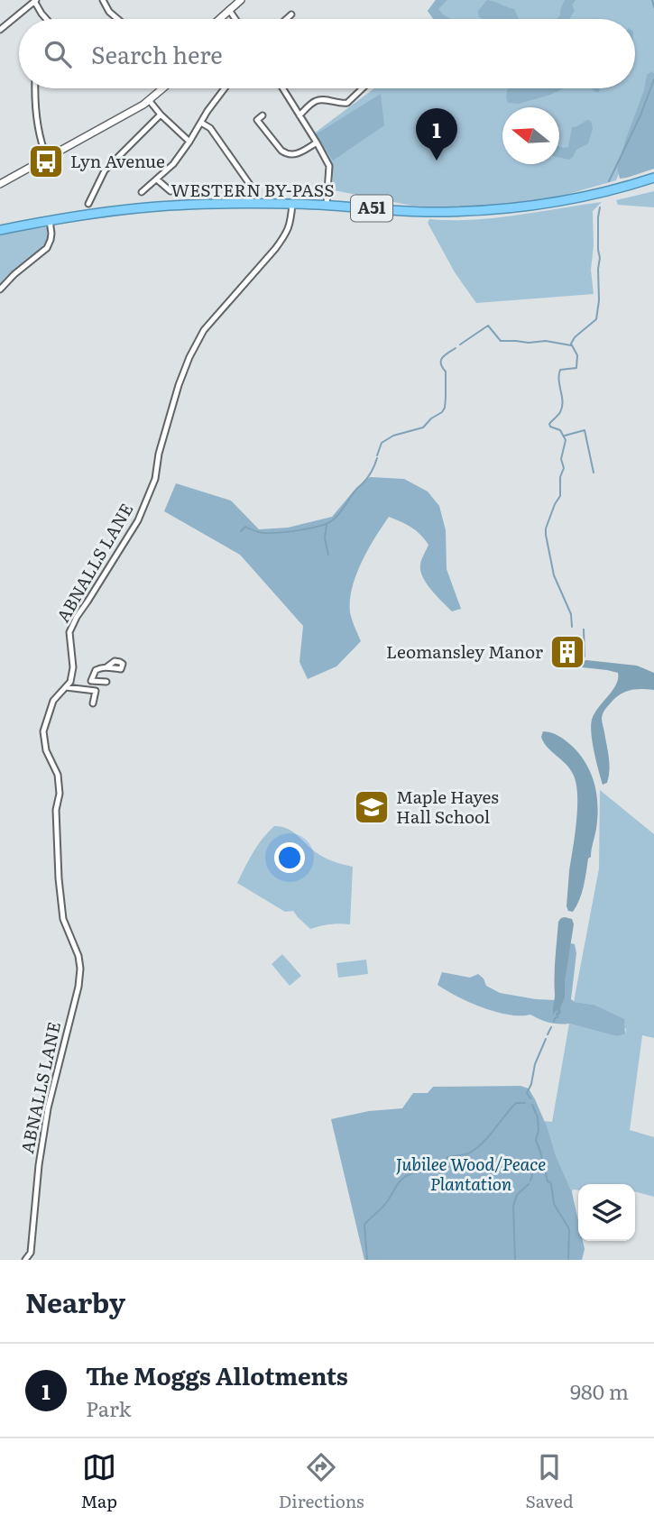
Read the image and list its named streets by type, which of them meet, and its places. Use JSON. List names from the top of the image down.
{
  "streets": {
    "highway": ["WESTERN BY-PASS", "A51"],
    "street": ["ABNALLS LANE"]
  },
  "crossings": [
    ["WESTERN BY-PASS", "ABNALLS LANE"]
  ],
  "parks": ["Jubilee Wood/Peace Plantation"],
  "places": {
    "bus stop": ["Lyn Avenue"],
    "building": ["Leomansley Manor"],
    "school or university": ["Maple Hayes Hall School"]
  },
  "north": "left",
  "page": {
    "search": "Search here",
    "pins": "1",
    "heading": "Nearby",
    "list": [
      {
        "mark": "1",
        "name": "The Moggs Allotments",
        "note": "Park",
        "value": "980 m"
      }
    ],
    "nav": ["Map", "Directions", "Saved"]
  }
}
